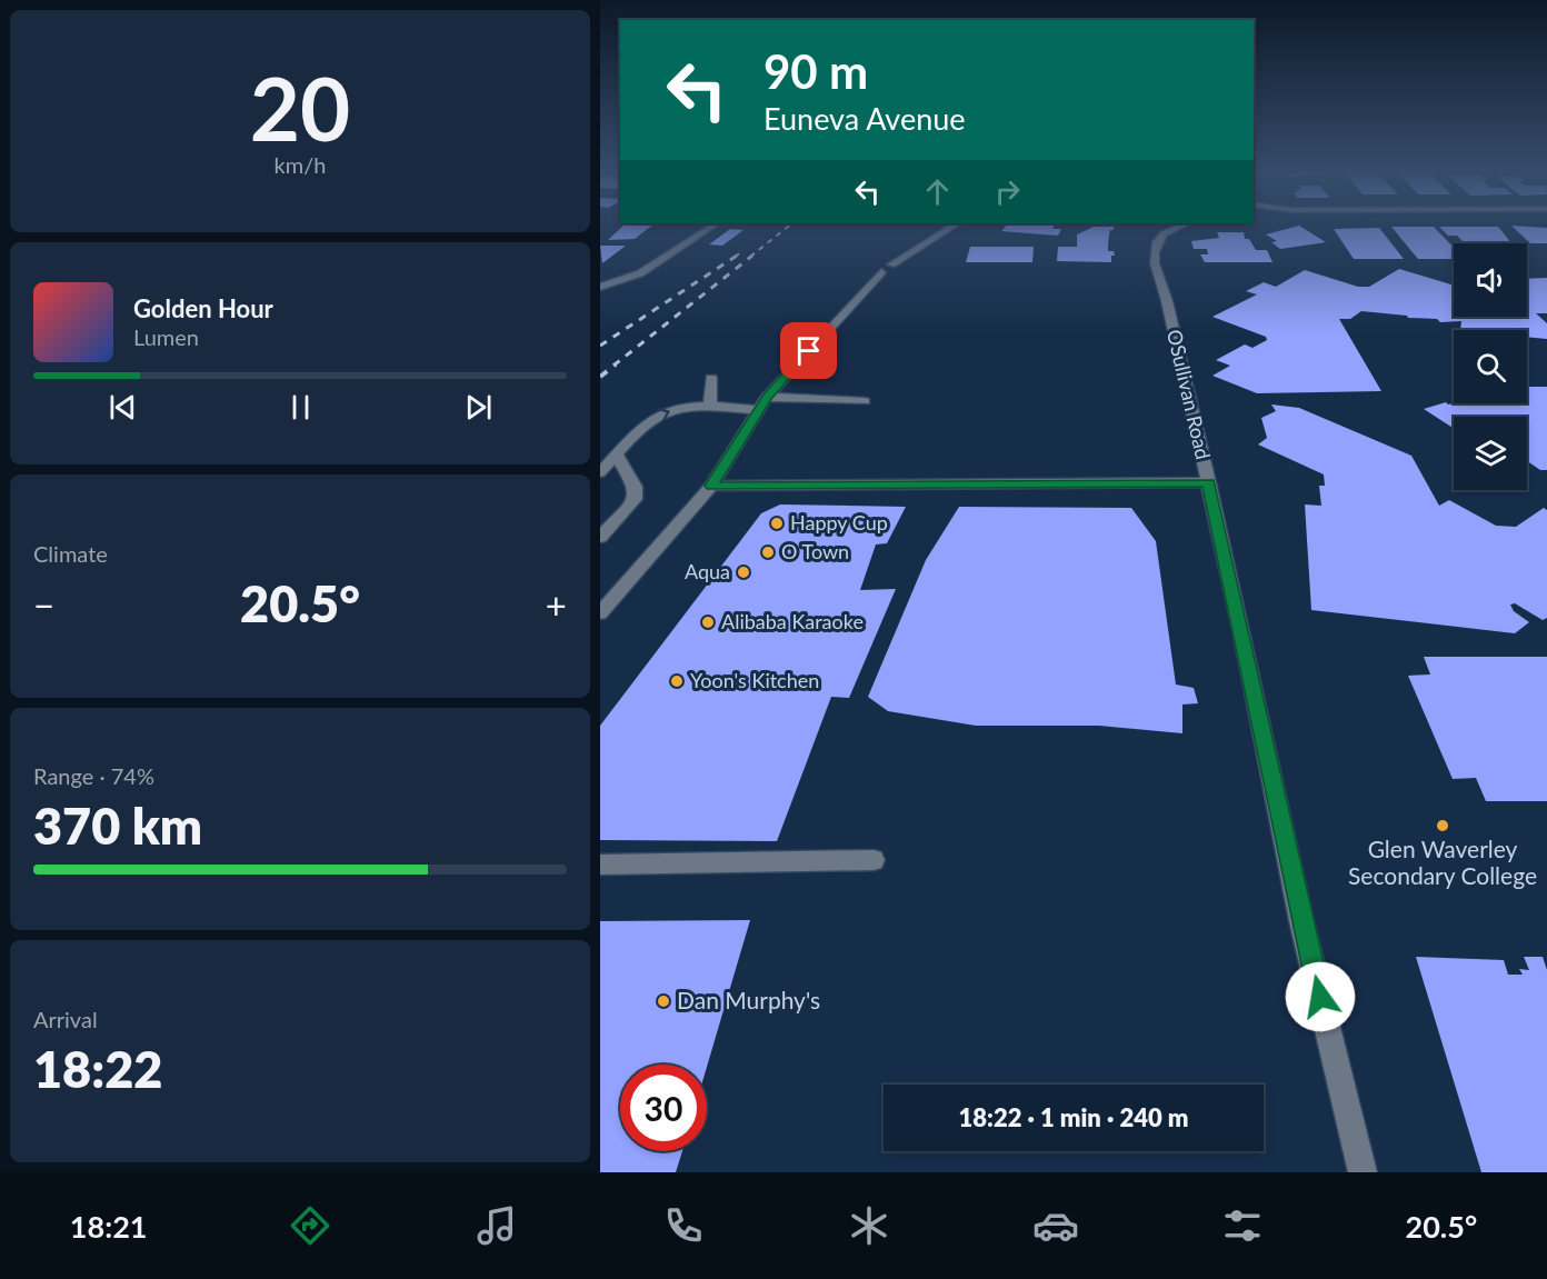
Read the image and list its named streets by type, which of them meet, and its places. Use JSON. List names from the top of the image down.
{
  "streets": {
    "street": ["OSullivan Road"]
  },
  "places": [
    "Happy Cup",
    "O Town",
    "Aqua",
    "Alibaba Karaoke",
    "Yoon's Kitchen",
    "Glen Waverley Secondary College",
    "Dan Murphy's"
  ],
  "page": {
    "tile": [
      ["20", "km/h"],
      "Climate",
      ["Range · 74%", "370 km"],
      ["Arrival", "18:22"]
    ],
    "turn": ["90 m", "Euneva Avenue"],
    "song": ["Golden Hour", "Lumen"],
    "heat": ["−", "20.5°", "+"],
    "limit": "30",
    "trip": "18:22 · 1 min · 240 m",
    "tabs": ["18:21", "20.5°"]
  }
}
